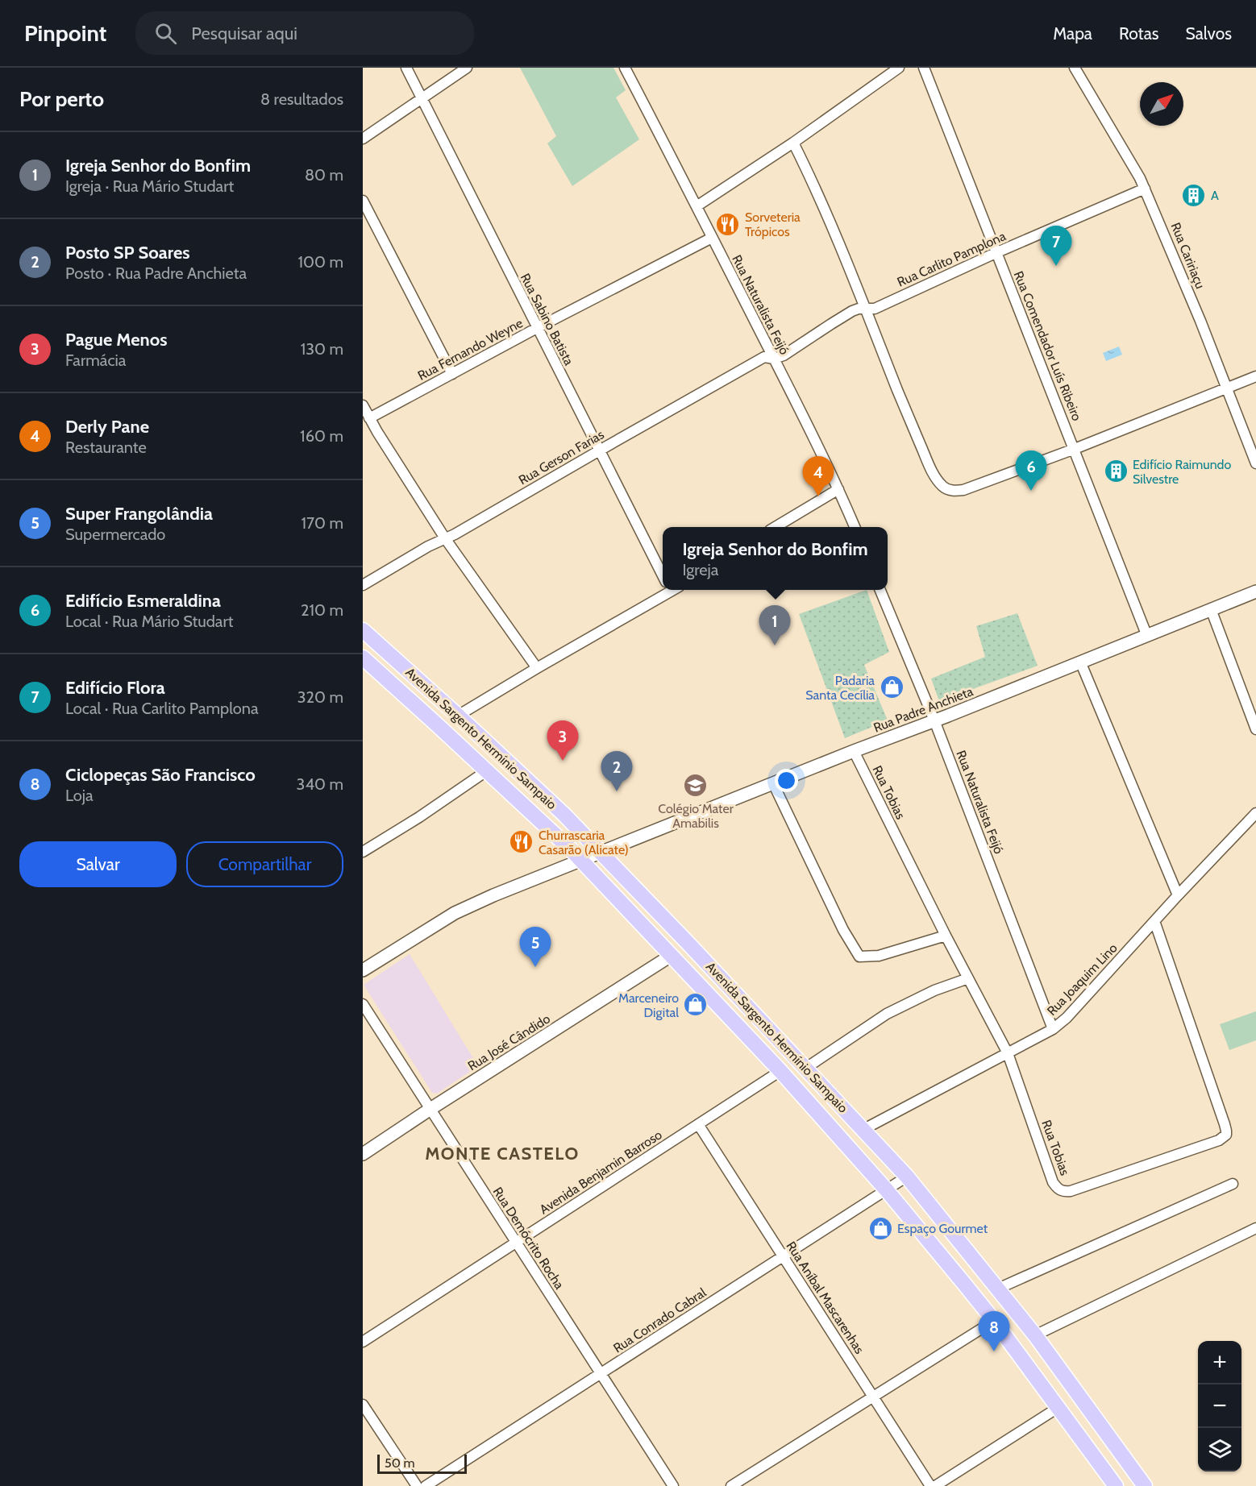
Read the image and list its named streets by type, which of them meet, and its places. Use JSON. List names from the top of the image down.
{
  "streets": {
    "main road": ["Avenida Sargento Hermínio Sampaio"],
    "street": [
      "Rua Caririaçu",
      "Rua Carlito Pamplona",
      "Rua Naturalista Feijó",
      "Rua Sabino Batista",
      "Rua Comendador Luís Ribeiro",
      "Rua Fernando Weyne",
      "Rua Gerson Farias",
      "Rua Padre Anchieta",
      "Rua Tobias",
      "Rua Joaquim Lino",
      "Rua José Cândido",
      "Avenida Benjamin Barroso",
      "Rua Demócrito Rocha",
      "Rua Aníbal Mascarenhas",
      "Rua Conrado Cabral"
    ]
  },
  "crossings": [
    ["Rua Caririaçu", "Rua Carlito Pamplona"],
    ["Rua Carlito Pamplona", "Rua Naturalista Feijó"],
    ["Rua Carlito Pamplona", "Rua Comendador Luís Ribeiro"],
    ["Rua Carlito Pamplona", "Rua Gerson Farias"],
    ["Rua Naturalista Feijó", "Rua Fernando Weyne"],
    ["Rua Naturalista Feijó", "Rua Gerson Farias"],
    ["Rua Naturalista Feijó", "Rua Padre Anchieta"],
    ["Rua Naturalista Feijó", "Rua Joaquim Lino"],
    ["Rua Sabino Batista", "Rua Fernando Weyne"],
    ["Rua Sabino Batista", "Rua Gerson Farias"],
    ["Rua Comendador Luís Ribeiro", "Rua Padre Anchieta"],
    ["Rua Padre Anchieta", "Avenida Sargento Hermínio Sampaio"],
    ["Rua Padre Anchieta", "Rua Tobias"],
    ["Avenida Sargento Hermínio Sampaio", "Rua Joaquim Lino"],
    ["Avenida Sargento Hermínio Sampaio", "Rua José Cândido"],
    ["Avenida Sargento Hermínio Sampaio", "Avenida Benjamin Barroso"],
    ["Avenida Sargento Hermínio Sampaio", "Rua Conrado Cabral"],
    ["Rua Tobias", "Rua Joaquim Lino"],
    ["Rua José Cândido", "Rua Demócrito Rocha"],
    ["Avenida Benjamin Barroso", "Rua Demócrito Rocha"],
    ["Avenida Benjamin Barroso", "Rua Aníbal Mascarenhas"],
    ["Rua Demócrito Rocha", "Rua Conrado Cabral"],
    ["Rua Aníbal Mascarenhas", "Rua Conrado Cabral"]
  ],
  "districts": ["MONTE CASTELO"],
  "places": {
    "building": ["A", "Edifício Raimundo Silvestre"],
    "restaurant": ["Sorveteria Trópicos", "Churrascaria Casarão (Alicate)"],
    "shop": ["Padaria Santa Cecília", "Marceneiro Digital", "Espaço Gourmet"],
    "school or university": ["Colégio Mater Amabilis"]
  },
  "scale_bar": "50 m",
  "north": "top right",
  "page": {
    "header": "Pinpoint",
    "search": "Pesquisar aqui",
    "nav": ["Mapa", "Rotas", "Salvos"],
    "heading": ["Por perto", "8 resultados"],
    "list": [
      {
        "mark": "1",
        "name": "Igreja Senhor do Bonfim",
        "note": "Igreja · Rua Mário Studart",
        "value": "80 m"
      },
      {
        "mark": "2",
        "name": "Posto SP Soares",
        "note": "Posto · Rua Padre Anchieta",
        "value": "100 m"
      },
      {
        "mark": "3",
        "name": "Pague Menos",
        "note": "Farmácia",
        "value": "130 m"
      },
      {
        "mark": "4",
        "name": "Derly Pane",
        "note": "Restaurante",
        "value": "160 m"
      },
      {
        "mark": "5",
        "name": "Super Frangolândia",
        "note": "Supermercado",
        "value": "170 m"
      },
      {
        "mark": "6",
        "name": "Edifício Esmeraldina",
        "note": "Local · Rua Mário Studart",
        "value": "210 m"
      },
      {
        "mark": "7",
        "name": "Edifício Flora",
        "note": "Local · Rua Carlito Pamplona",
        "value": "320 m"
      },
      {
        "mark": "8",
        "name": "Ciclopeças São Francisco",
        "note": "Loja",
        "value": "340 m"
      }
    ],
    "pins": [
      "7",
      "6",
      "4",
      "1",
      "3",
      "2",
      "5",
      "8"
    ],
    "popup": ["Igreja Senhor do Bonfim", "Igreja"],
    "buttons": ["Salvar", "Compartilhar"],
    "map_buttons": ["+", "−"],
    "scale": "50 m"
  }
}
